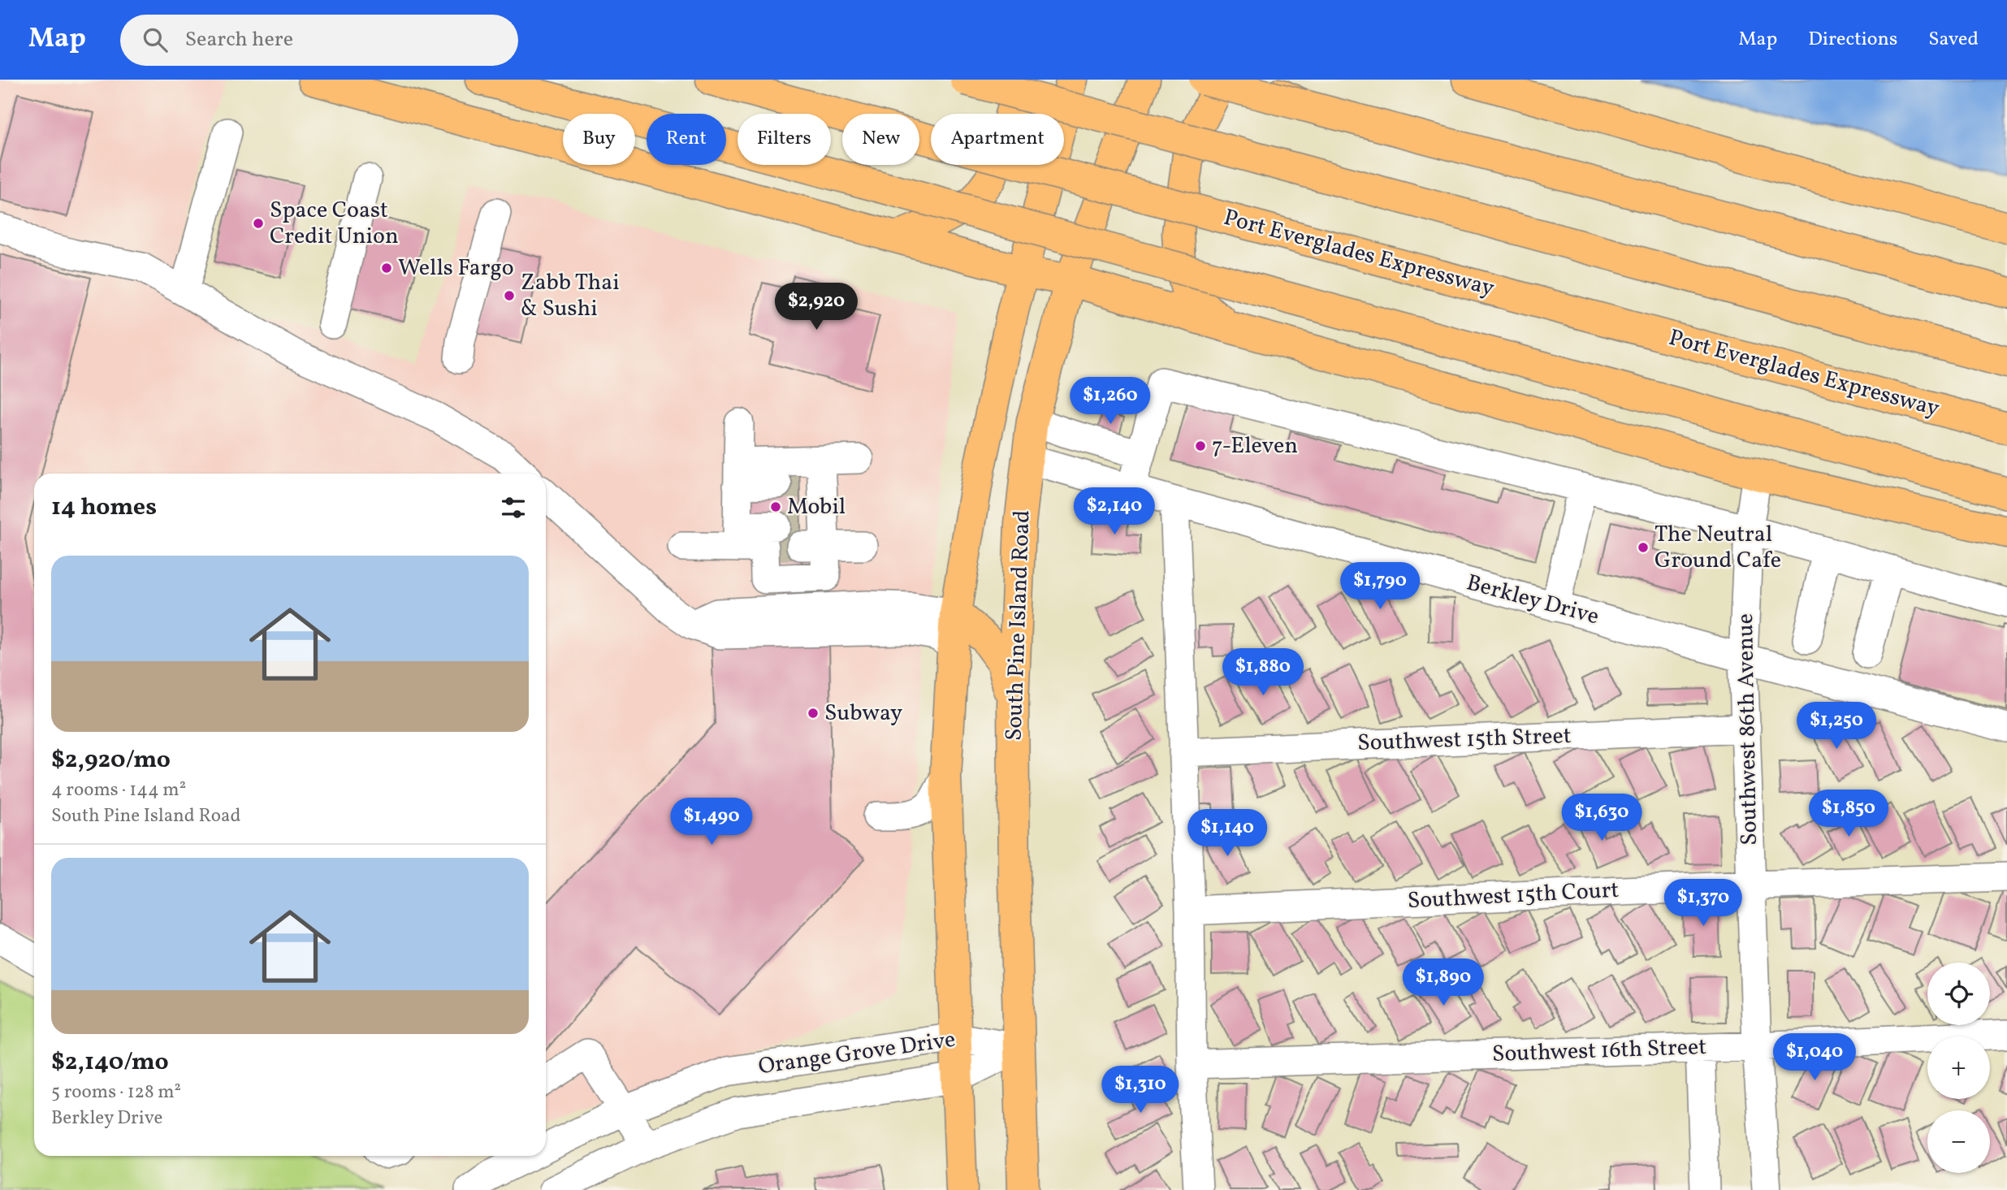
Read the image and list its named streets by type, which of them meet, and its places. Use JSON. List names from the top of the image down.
{
  "streets": {
    "main road": ["Port Everglades Expressway", "South Pine Island Road"],
    "street": [
      "Berkley Drive",
      "Southwest 86th Avenue",
      "Southwest 15th Street",
      "Southwest 15th Court",
      "Southwest 16th Street",
      "Orange Grove Drive"
    ]
  },
  "crossings": [
    ["Berkley Drive", "South Pine Island Road"],
    ["Berkley Drive", "Southwest 86th Avenue"],
    ["South Pine Island Road", "Orange Grove Drive"],
    ["Southwest 86th Avenue", "Southwest 15th Street"],
    ["Southwest 86th Avenue", "Southwest 15th Court"],
    ["Southwest 86th Avenue", "Southwest 16th Street"]
  ],
  "places": [
    "Space Coast Credit Union",
    "Wells Fargo",
    "Zabb Thai & Sushi",
    "7-Eleven",
    "Mobil",
    "The Neutral Ground Cafe",
    "Subway"
  ],
  "page": {
    "header": "Map",
    "search": "Search here",
    "nav": ["Map", "Directions", "Saved"],
    "chip": [
      "Buy",
      "Rent",
      "Filters",
      "New",
      "Apartment"
    ],
    "price": [
      "$2,920",
      "$1,260",
      "$2,140",
      "$1,790",
      "$1,880",
      "$1,250",
      "$1,850",
      "$1,630",
      "$1,490",
      "$1,140",
      "$1,370",
      "$1,890",
      "$1,040",
      "$1,310"
    ],
    "heading": "14 homes",
    "list": [
      {
        "name": "$2,920/mo",
        "note": "4 rooms · 144 m² · South Pine Island Road"
      },
      {
        "name": "$2,140/mo",
        "note": "5 rooms · 128 m² · Berkley Drive"
      }
    ],
    "map_buttons": ["+", "−"]
  }
}
